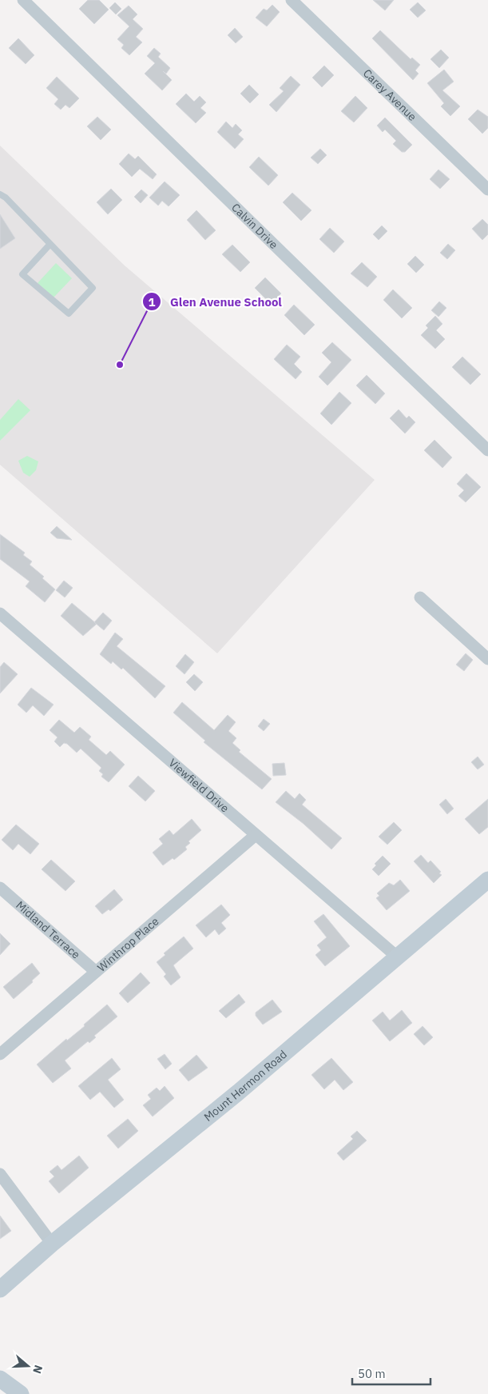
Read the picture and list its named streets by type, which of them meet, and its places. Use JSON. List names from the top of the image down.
{
  "streets": {
    "main road": ["Mount Hermon Road"],
    "street": [
      "Carey Avenue",
      "Calvin Drive",
      "Viewfield Drive",
      "Midland Terrace",
      "Winthrop Place"
    ]
  },
  "crossings": [
    ["Viewfield Drive", "Winthrop Place"],
    ["Viewfield Drive", "Mount Hermon Road"],
    ["Midland Terrace", "Winthrop Place"]
  ],
  "places": ["Glen Avenue School"],
  "scale_bar": "50 m",
  "north": "right"
}
